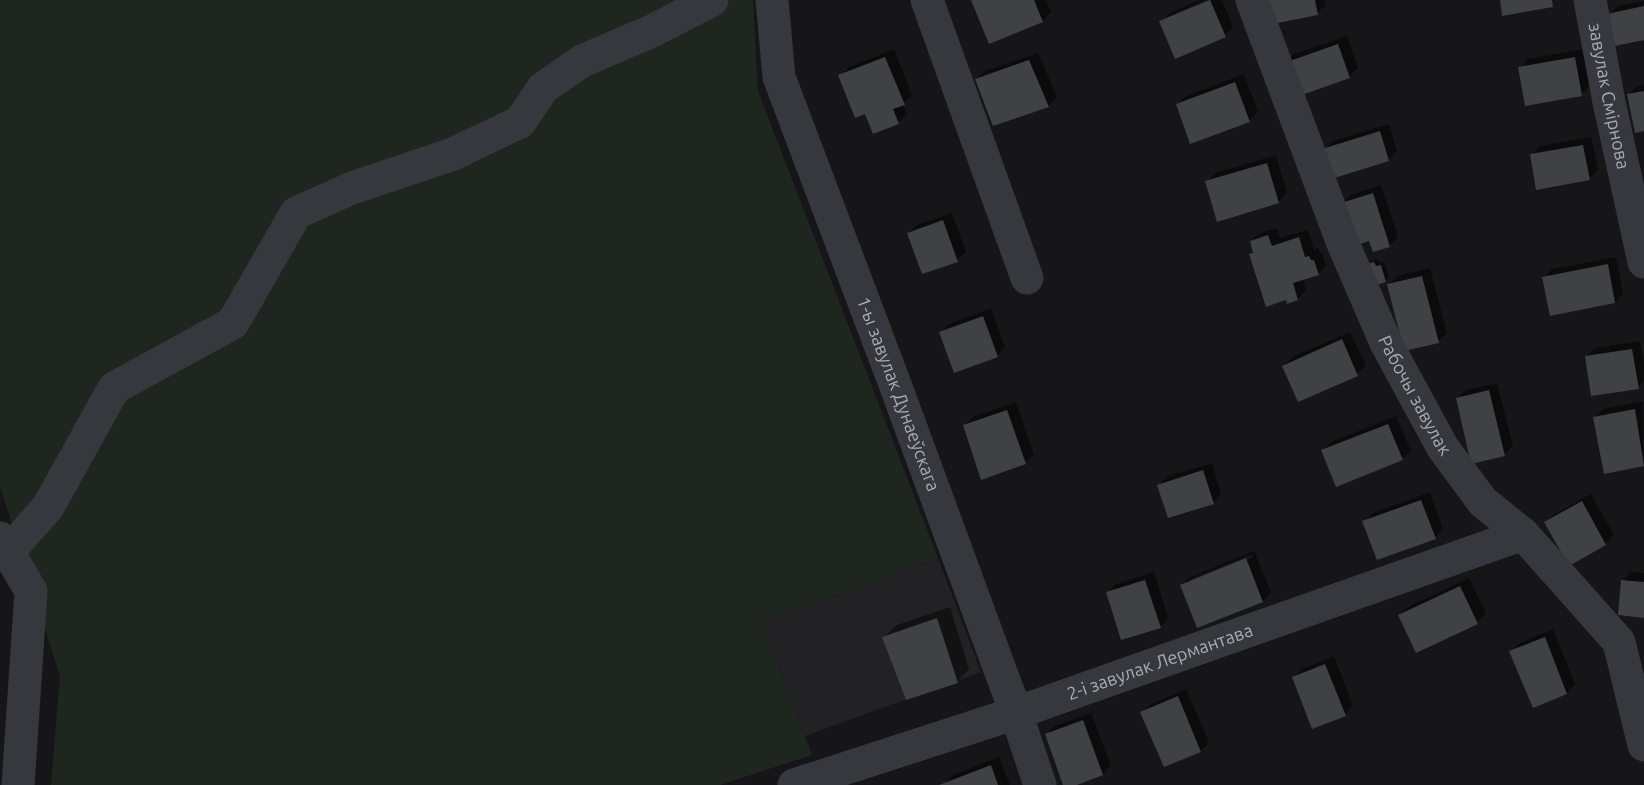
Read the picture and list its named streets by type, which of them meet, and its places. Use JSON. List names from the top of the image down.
{
  "streets": {
    "street": [
      "завулак Смірнова",
      "1-ы завулак Дунаеўскага",
      "Рабочы завулак",
      "2-і завулак Лермантава"
    ]
  },
  "crossings": [
    ["1-ы завулак Дунаеўскага", "2-і завулак Лермантава"],
    ["Рабочы завулак", "2-і завулак Лермантава"]
  ]
}
